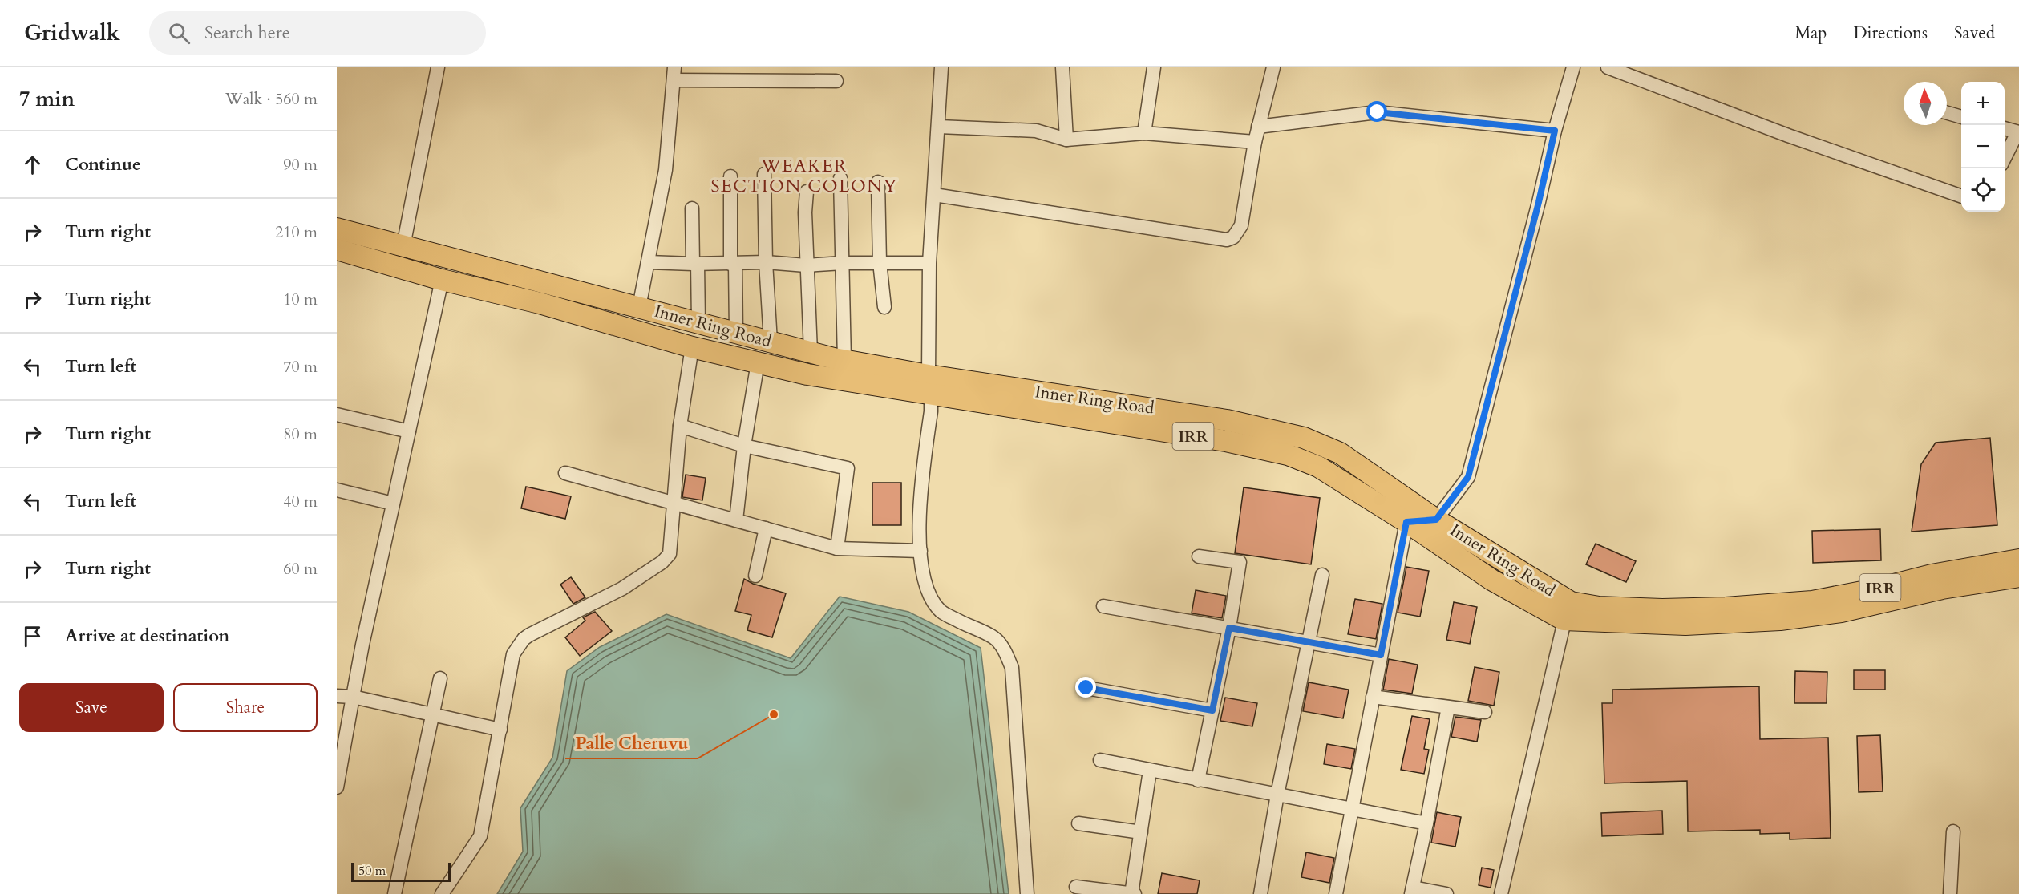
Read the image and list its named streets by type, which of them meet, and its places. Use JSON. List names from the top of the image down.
{
  "streets": {
    "highway": ["Inner Ring Road", "IRR"]
  },
  "districts": ["WEAKER SECTION COLONY"],
  "places": ["Palle Cheruvu"],
  "scale_bar": "50 m",
  "north": "top",
  "page": {
    "header": "Gridwalk",
    "search": "Search here",
    "nav": ["Map", "Directions", "Saved"],
    "heading": ["7 min", "Walk · 560 m"],
    "map_buttons": ["+", "−"],
    "list": [
      ["Continue", "90 m"],
      ["Turn right", "210 m"],
      ["Turn right", "10 m"],
      ["Turn left", "70 m"],
      ["Turn right", "80 m"],
      ["Turn left", "40 m"],
      ["Turn right", "60 m"],
      "Arrive at destination"
    ],
    "buttons": ["Save", "Share"],
    "scale": "50 m"
  }
}
